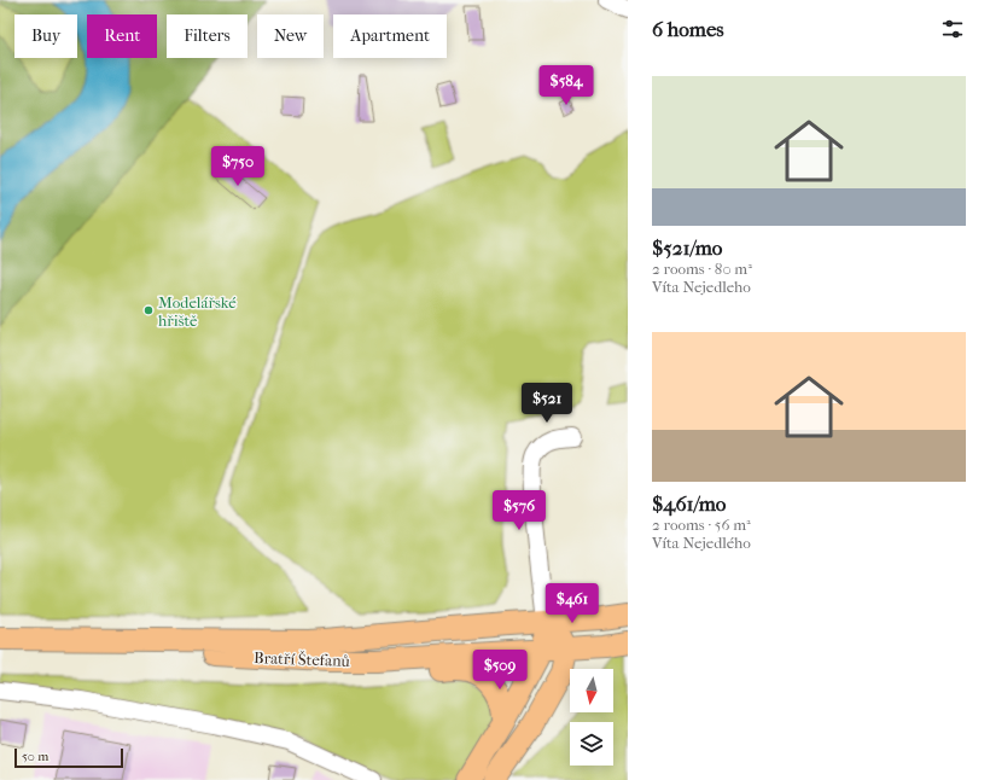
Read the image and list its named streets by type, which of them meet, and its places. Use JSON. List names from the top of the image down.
{
  "streets": {
    "main road": ["Bratří Štefanů"]
  },
  "places": ["Modelářské hřiště"],
  "scale_bar": "50 m",
  "north": "bottom",
  "page": {
    "heading": "6 homes",
    "chip": [
      "Buy",
      "Rent",
      "Filters",
      "New",
      "Apartment"
    ],
    "list": [
      {
        "name": "$521/mo",
        "note": "2 rooms · 80 m² · Víta Nejedleho"
      },
      {
        "name": "$461/mo",
        "note": "2 rooms · 56 m² · Víta Nejedlého"
      }
    ],
    "price": [
      "$584",
      "$750",
      "$521",
      "$576",
      "$461",
      "$509"
    ],
    "scale": "50 m"
  }
}
